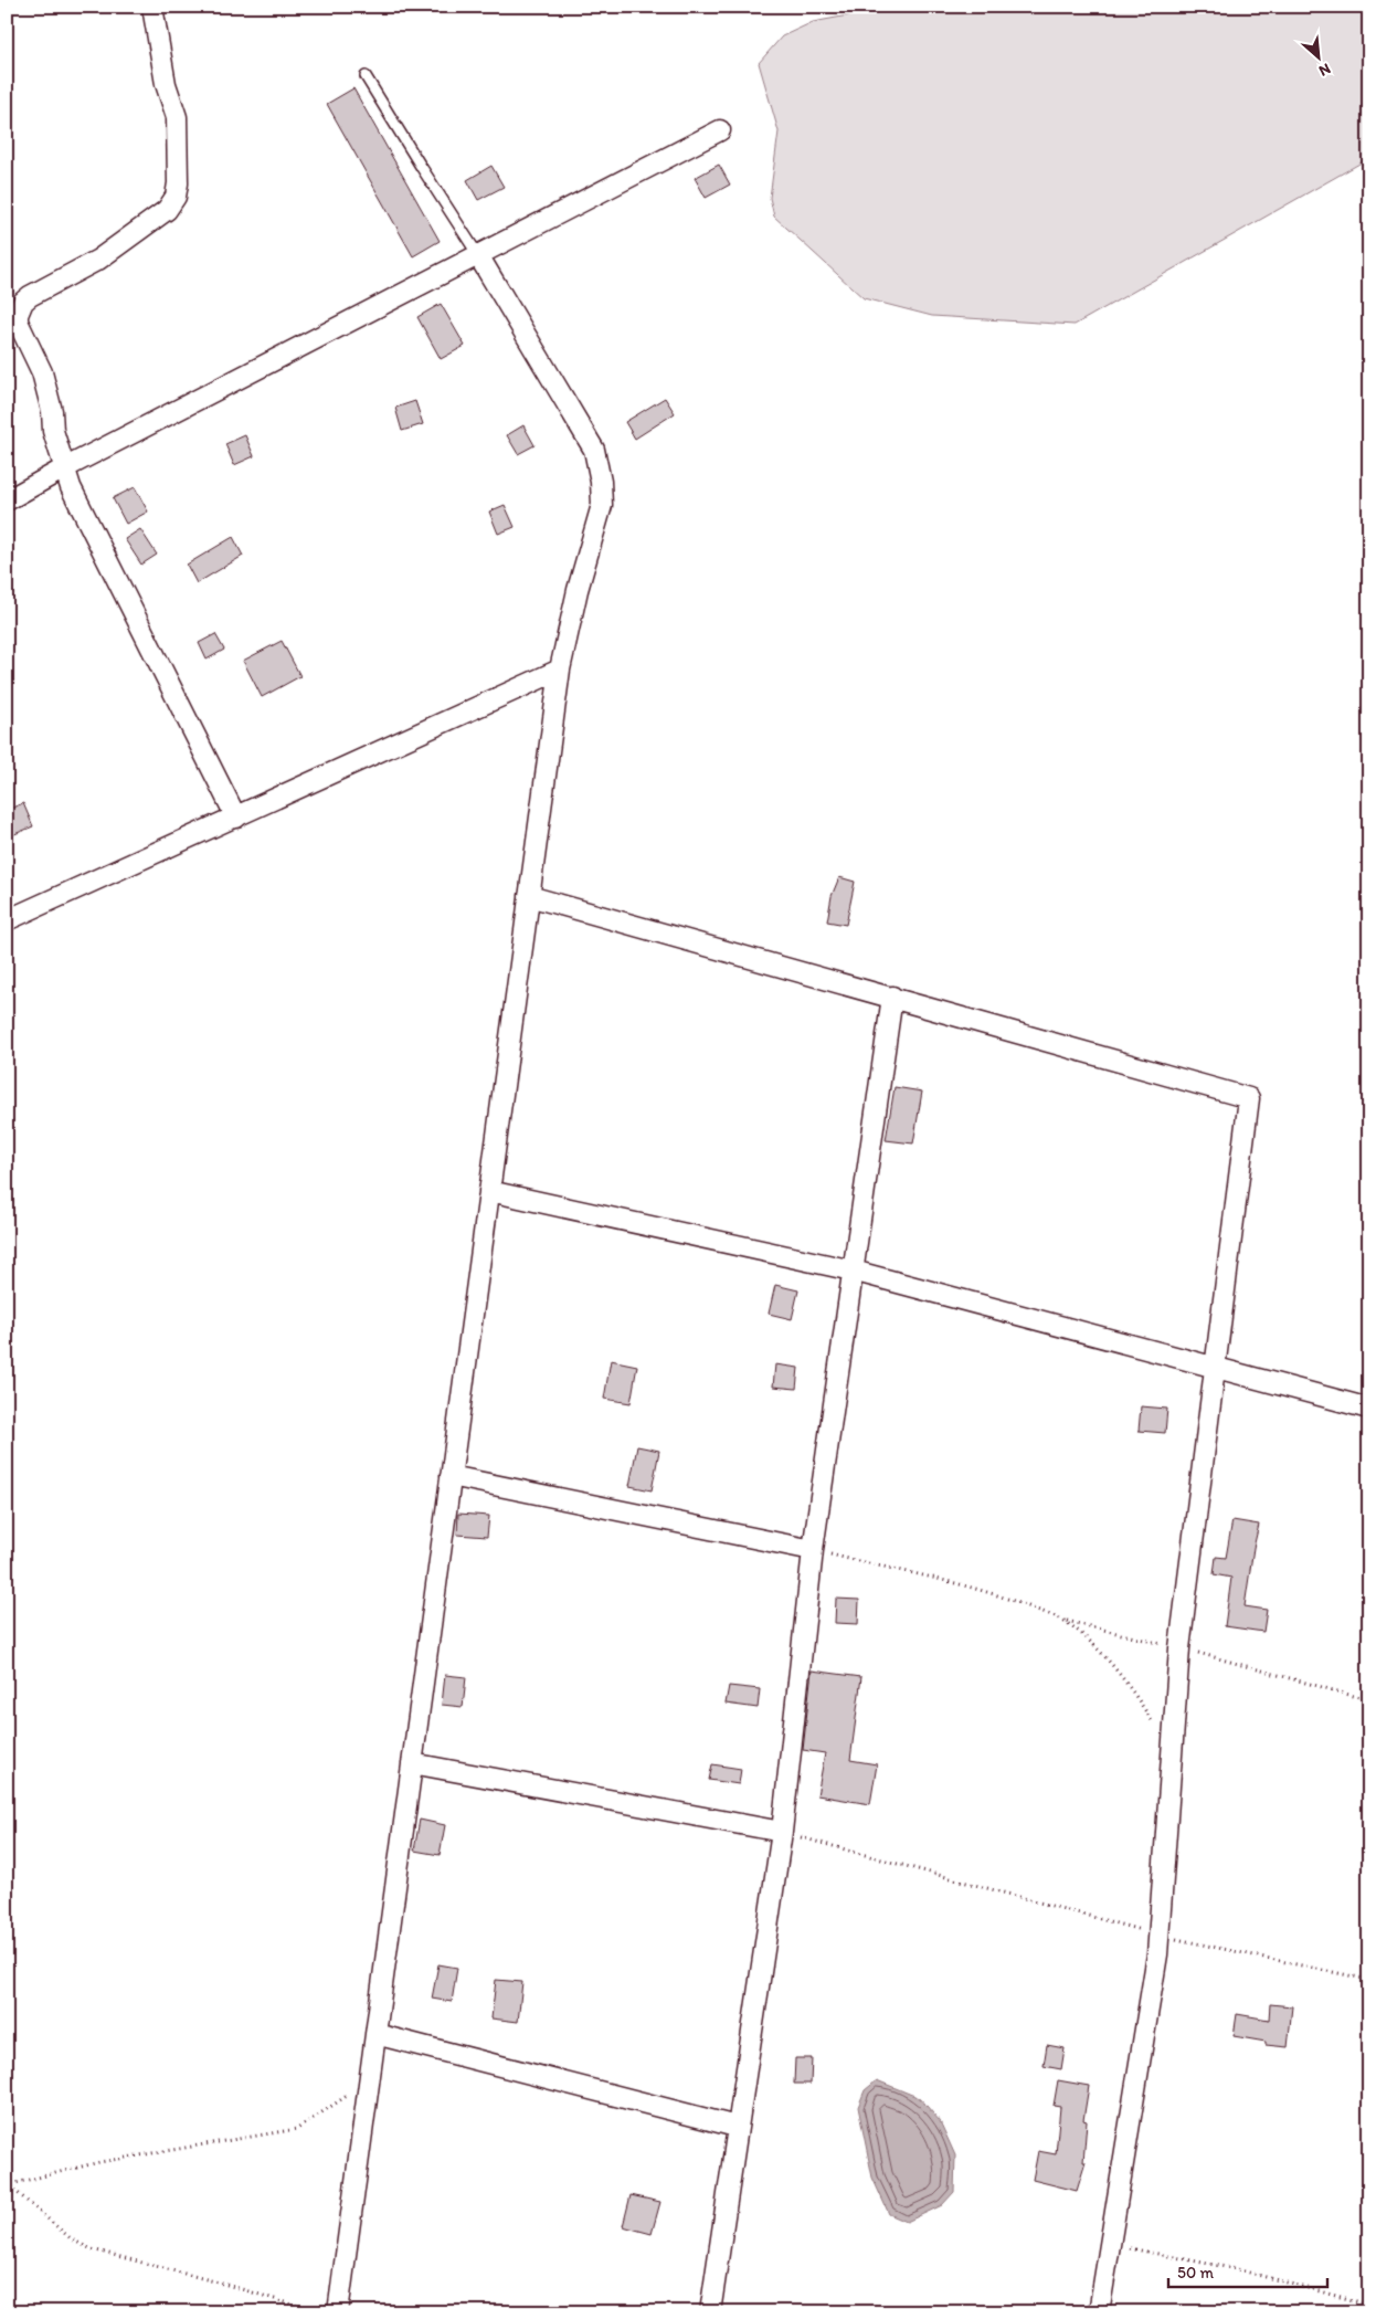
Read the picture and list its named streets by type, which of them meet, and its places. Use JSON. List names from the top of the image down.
{
  "scale_bar": "50 m",
  "north": "bottom right"
}
